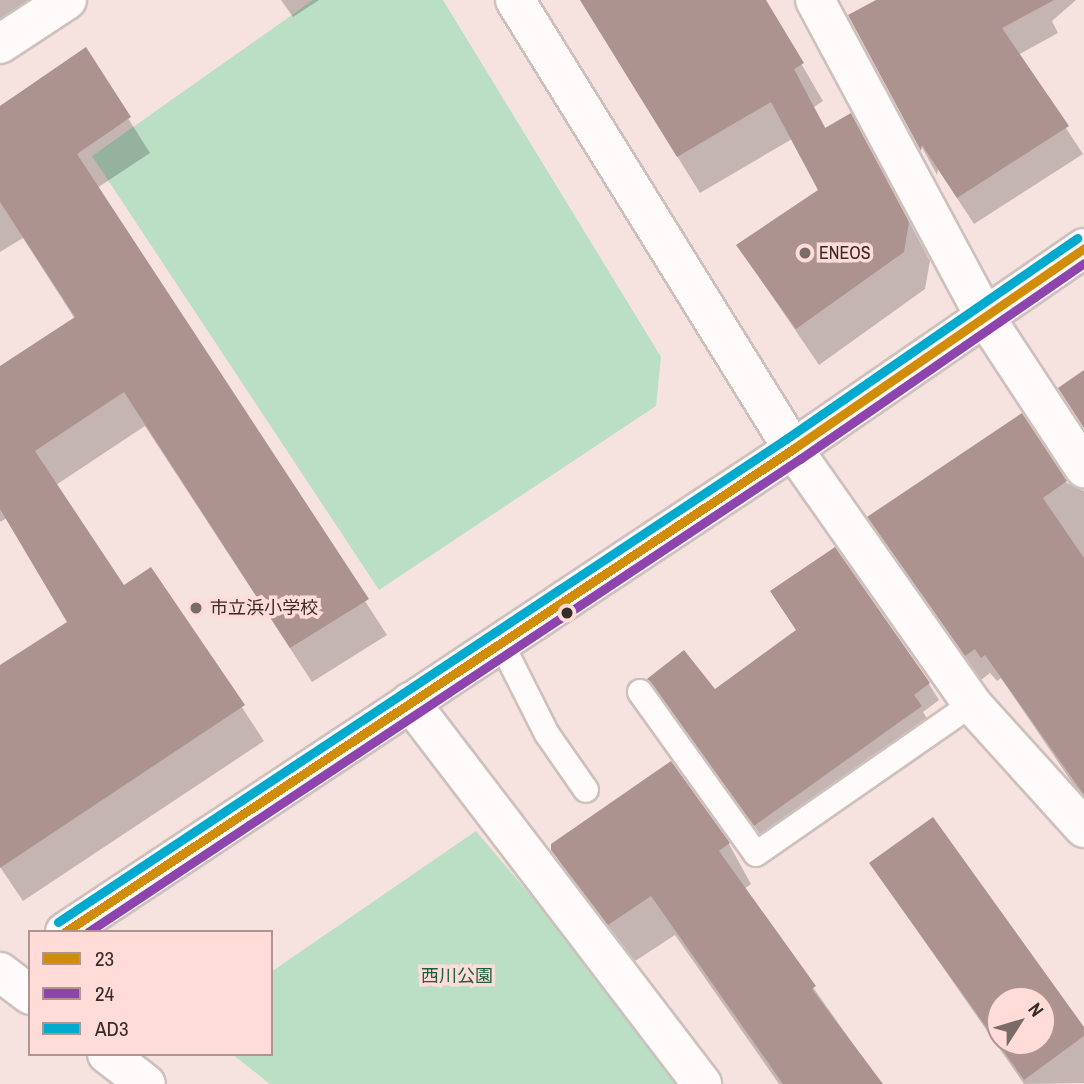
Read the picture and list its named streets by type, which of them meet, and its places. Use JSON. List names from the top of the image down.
{
  "parks": ["西川公園"],
  "places": ["ENEOS", "市立浜小学校"],
  "lines": ["transit line AD3", "transit line 23", "transit line 24"],
  "legend": ["23", "24", "AD3"],
  "north": "top right"
}
